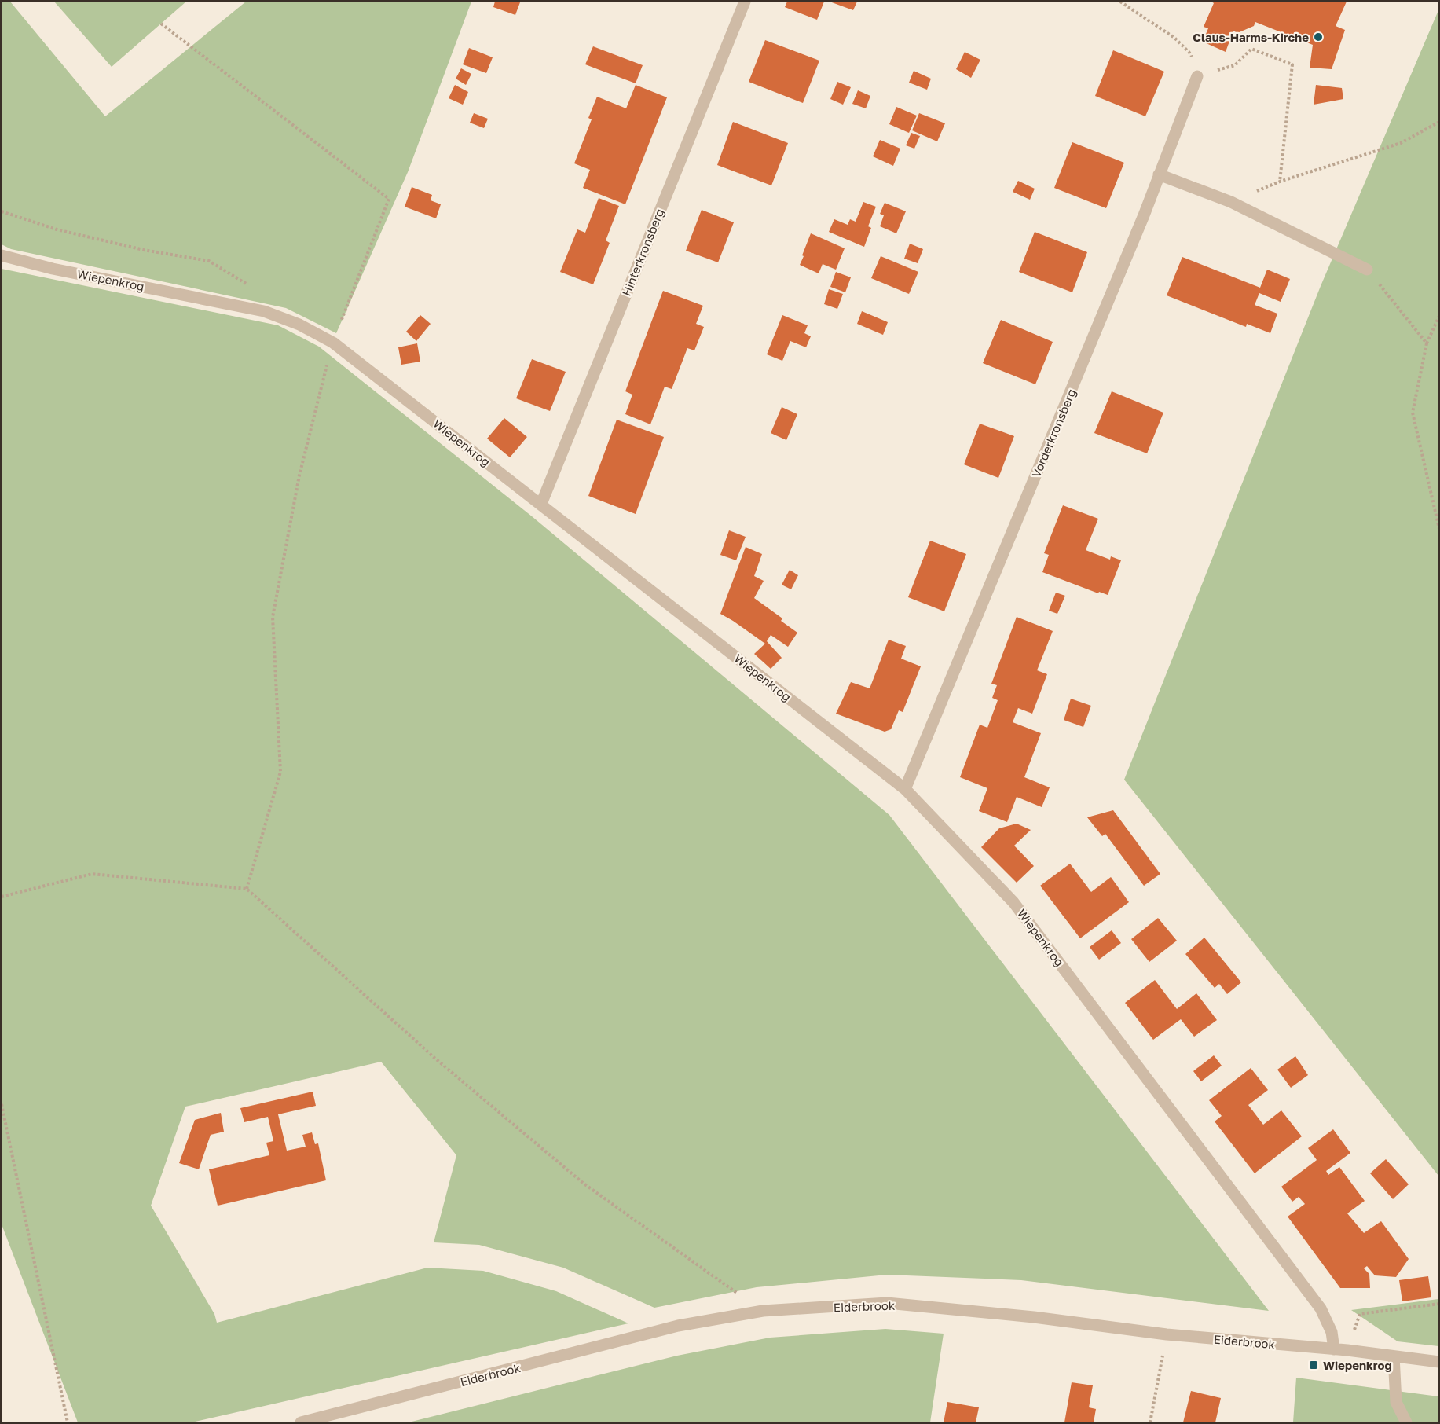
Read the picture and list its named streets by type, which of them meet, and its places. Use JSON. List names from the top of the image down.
{
  "streets": {
    "street": [
      "Hinterkronsberg",
      "Wiepenkrog",
      "Vorderkronsberg",
      "Eiderbrook"
    ]
  },
  "crossings": [
    ["Hinterkronsberg", "Wiepenkrog"],
    ["Wiepenkrog", "Vorderkronsberg"],
    ["Wiepenkrog", "Eiderbrook"]
  ],
  "places": {
    "other": ["Claus-Harms-Kirche"],
    "transit": ["Wiepenkrog"]
  }
}
